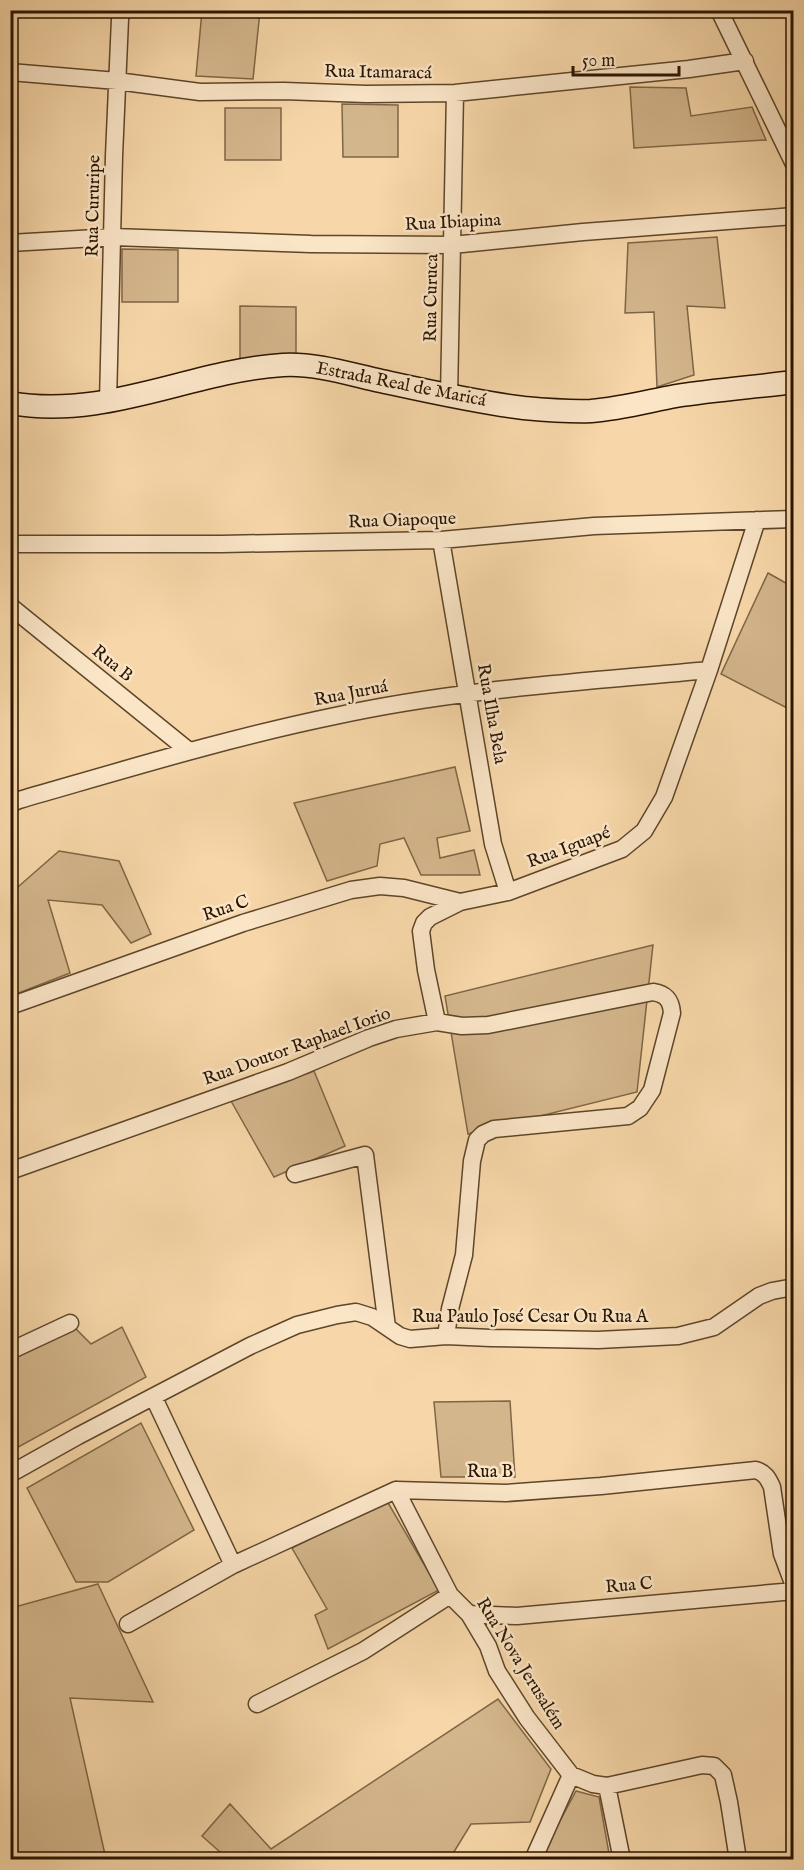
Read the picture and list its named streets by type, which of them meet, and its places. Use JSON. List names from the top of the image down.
{
  "streets": {
    "main road": ["Estrada Real de Maricá"],
    "street": [
      "Rua Itamaracá",
      "Rua Cururipe",
      "Rua Ibiapina",
      "Rua Curuca",
      "Rua Oiapoque",
      "Rua B",
      "Rua Juruá",
      "Rua Ilha Bela",
      "Rua Iguapé",
      "Rua C",
      "Rua Doutor Raphael Iorio",
      "Rua Paulo José Cesar Ou Rua A",
      "Rua Nova Jerusalém"
    ]
  },
  "crossings": [
    ["Rua Itamaracá", "Rua Cururipe"],
    ["Rua Itamaracá", "Rua Curuca"],
    ["Rua Cururipe", "Rua Ibiapina"],
    ["Rua Cururipe", "Estrada Real de Maricá"],
    ["Rua Ibiapina", "Rua Curuca"],
    ["Rua Curuca", "Estrada Real de Maricá"],
    ["Rua Oiapoque", "Rua Ilha Bela"],
    ["Rua Oiapoque", "Rua Iguapé"],
    ["Rua B", "Rua Juruá"],
    ["Rua B", "Rua Nova Jerusalém"],
    ["Rua Juruá", "Rua Ilha Bela"],
    ["Rua Juruá", "Rua Iguapé"],
    ["Rua Ilha Bela", "Rua Iguapé"],
    ["Rua Iguapé", "Rua C"],
    ["Rua Iguapé", "Rua Doutor Raphael Iorio"],
    ["Rua C", "Rua Nova Jerusalém"],
    ["Rua Doutor Raphael Iorio", "Rua Paulo José Cesar Ou Rua A"]
  ],
  "scale_bar": "50 m"
}
